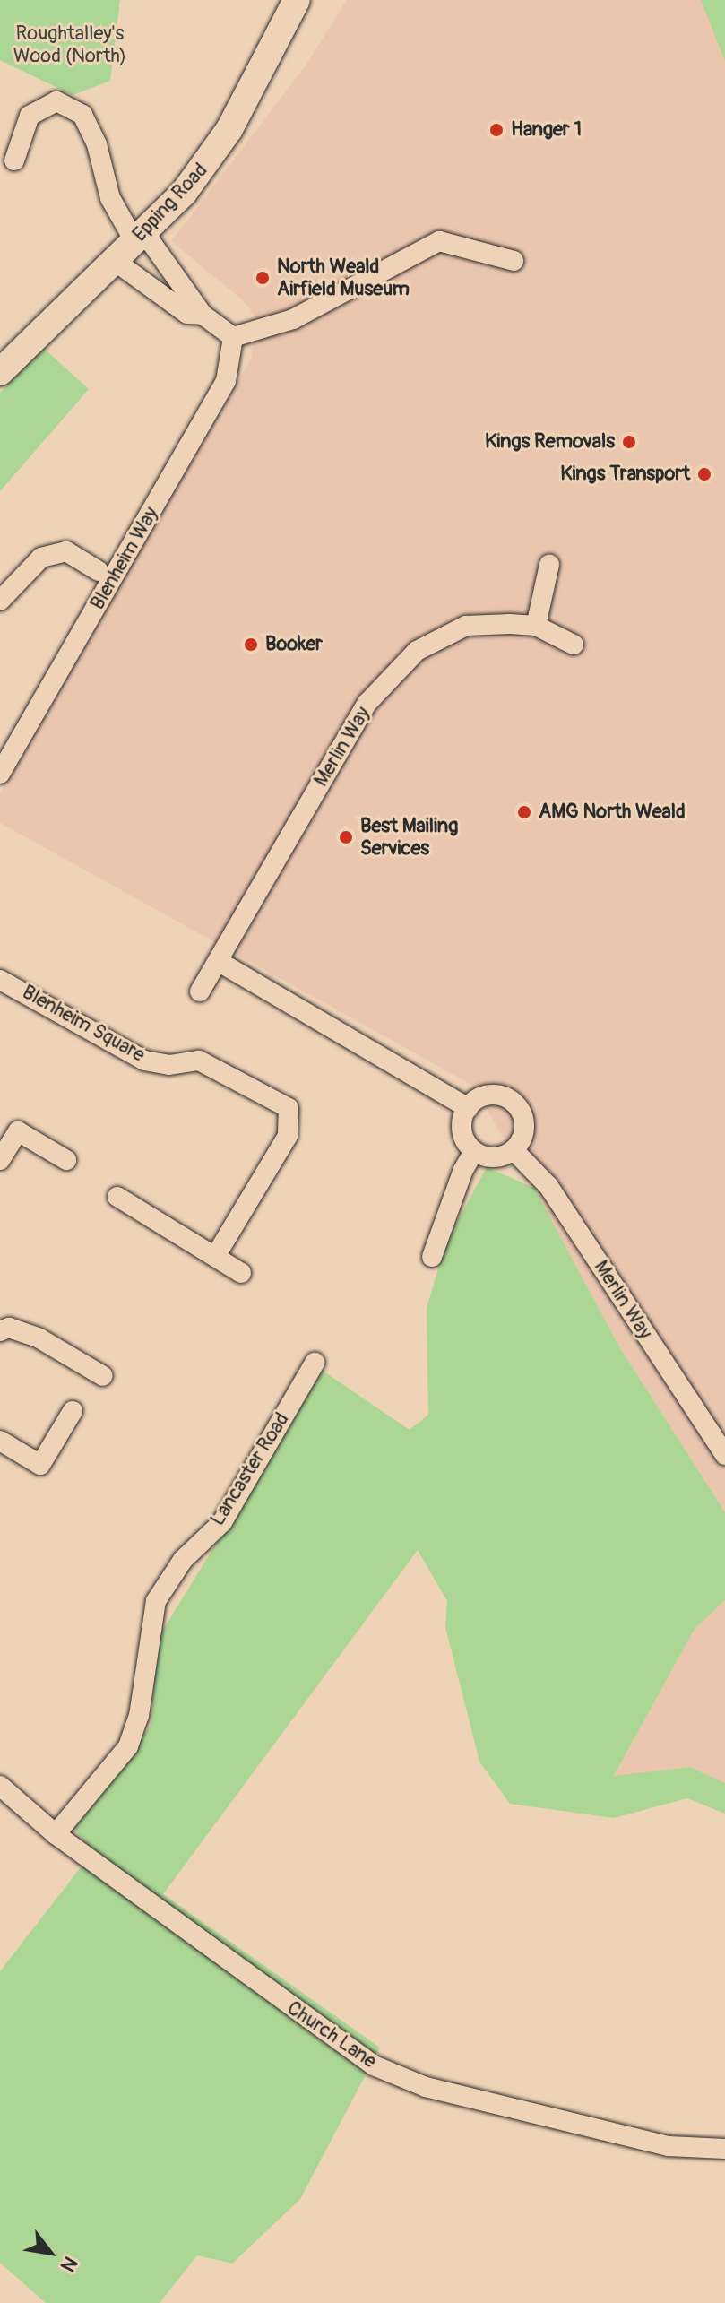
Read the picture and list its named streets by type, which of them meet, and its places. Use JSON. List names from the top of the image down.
{
  "streets": {
    "main road": ["Epping Road"],
    "street": [
      "Blenheim Way",
      "Merlin Way",
      "Blenheim Square",
      "Lancaster Road",
      "Church Lane"
    ]
  },
  "crossings": [
    ["Lancaster Road", "Church Lane"]
  ],
  "parks": ["Roughtalley's Wood (North)"],
  "places": [
    "Hanger 1",
    "North Weald Airfield Museum",
    "Kings Removals",
    "Kings Transport",
    "Booker",
    "AMG North Weald",
    "Best Mailing Services"
  ],
  "north": "bottom right"
}
